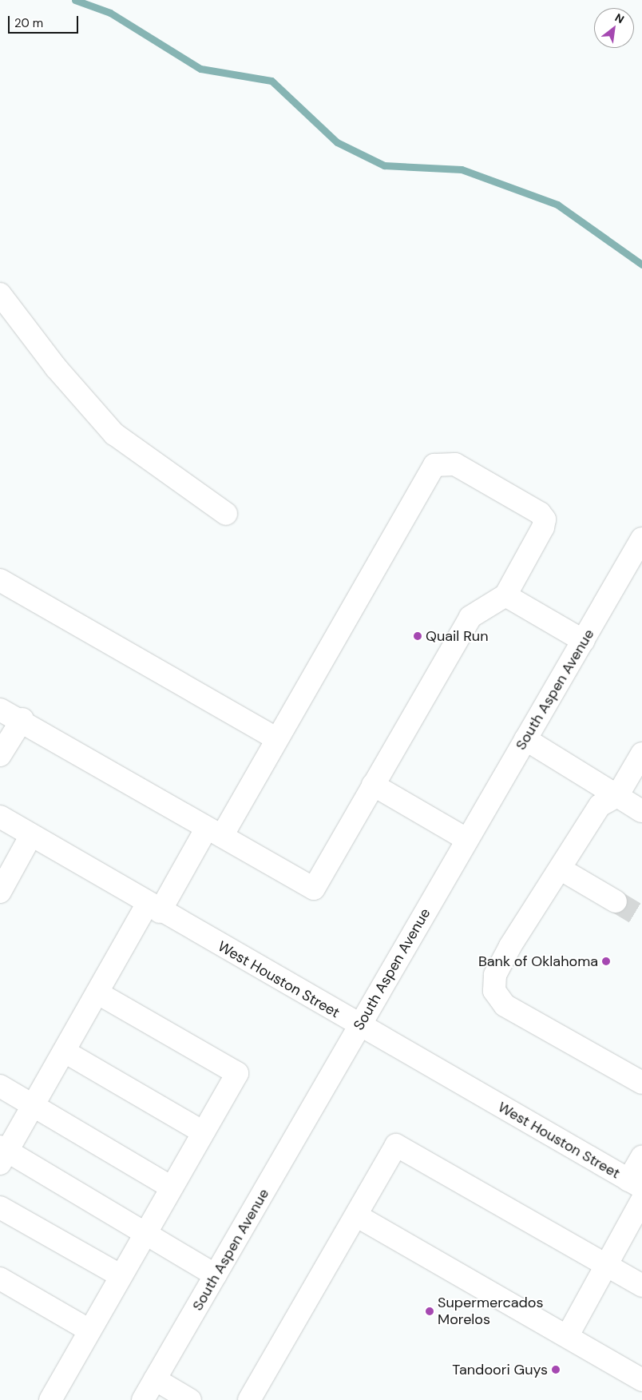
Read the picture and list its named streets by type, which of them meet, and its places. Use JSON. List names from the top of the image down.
{
  "streets": {
    "main road": ["South Aspen Avenue", "West Houston Street"]
  },
  "crossings": [
    ["South Aspen Avenue", "West Houston Street"]
  ],
  "places": [
    "Quail Run",
    "Bank of Oklahoma",
    "Supermercados Morelos",
    "Tandoori Guys"
  ],
  "scale_bar": "20 m",
  "north": "top right"
}
